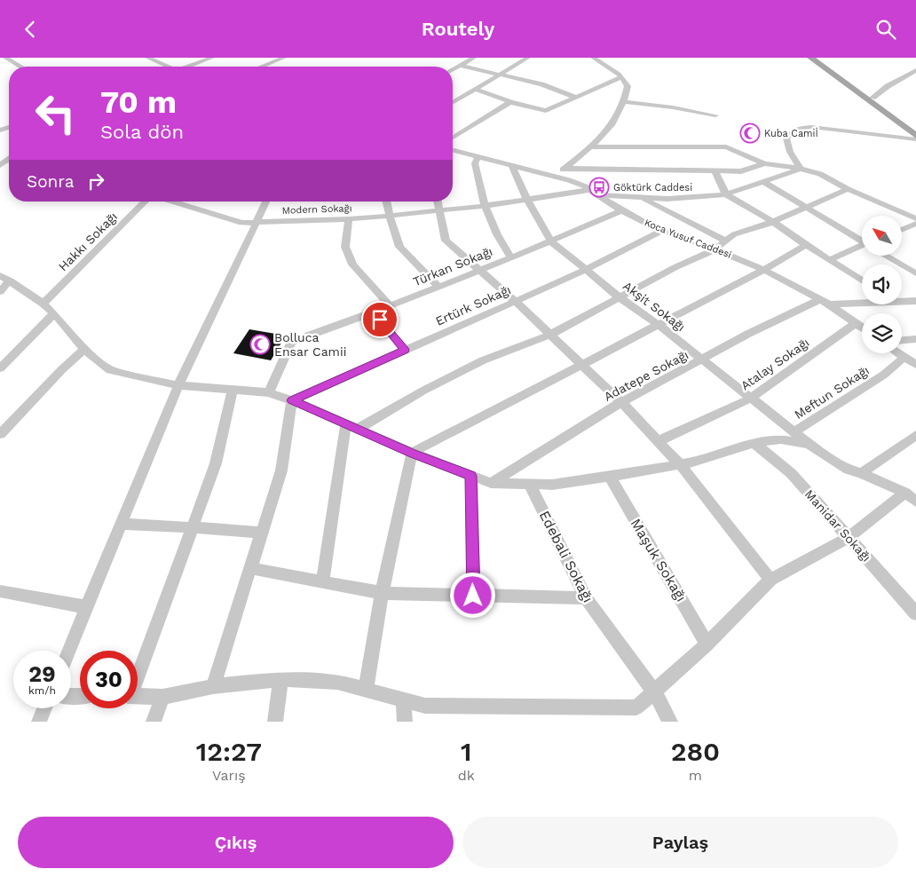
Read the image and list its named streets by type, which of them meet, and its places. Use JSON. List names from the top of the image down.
{
  "streets": {
    "street": [
      "Modern Sokağı",
      "Koca Yusuf Caddesi",
      "Hakkı Sokağı",
      "Türkan Sokağı",
      "Ertürk Sokağı",
      "Akşit Sokağı",
      "Atalay Sokağı",
      "Adatepe Sokağı",
      "Meftun Sokağı",
      "Manidar Sokağı",
      "Edebali Sokağı",
      "Maşuk Sokağı"
    ]
  },
  "crossings": [
    ["Modern Sokağı", "Koca Yusuf Caddesi"],
    ["Modern Sokağı", "Akşit Sokağı"],
    ["Koca Yusuf Caddesi", "Türkan Sokağı"],
    ["Koca Yusuf Caddesi", "Ertürk Sokağı"],
    ["Koca Yusuf Caddesi", "Akşit Sokağı"],
    ["Koca Yusuf Caddesi", "Atalay Sokağı"],
    ["Koca Yusuf Caddesi", "Adatepe Sokağı"],
    ["Türkan Sokağı", "Akşit Sokağı"],
    ["Ertürk Sokağı", "Akşit Sokağı"],
    ["Akşit Sokağı", "Atalay Sokağı"],
    ["Akşit Sokağı", "Adatepe Sokağı"],
    ["Akşit Sokağı", "Meftun Sokağı"]
  ],
  "places": {
    "mosque": ["Kuba Camiİ", "Bolluca Ensar Camii"],
    "bus stop": ["Göktürk Caddesi"]
  },
  "north": "top left",
  "page": {
    "header": "Routely",
    "turn": ["70 m", "Sola dön"],
    "then": "Sonra",
    "speed": "29 km/h",
    "limit": "30",
    "eta": [
      "12:27",
      "Varış",
      "1",
      "dk",
      "280",
      "m"
    ],
    "buttons": ["Çıkış", "Paylaş"]
  }
}
